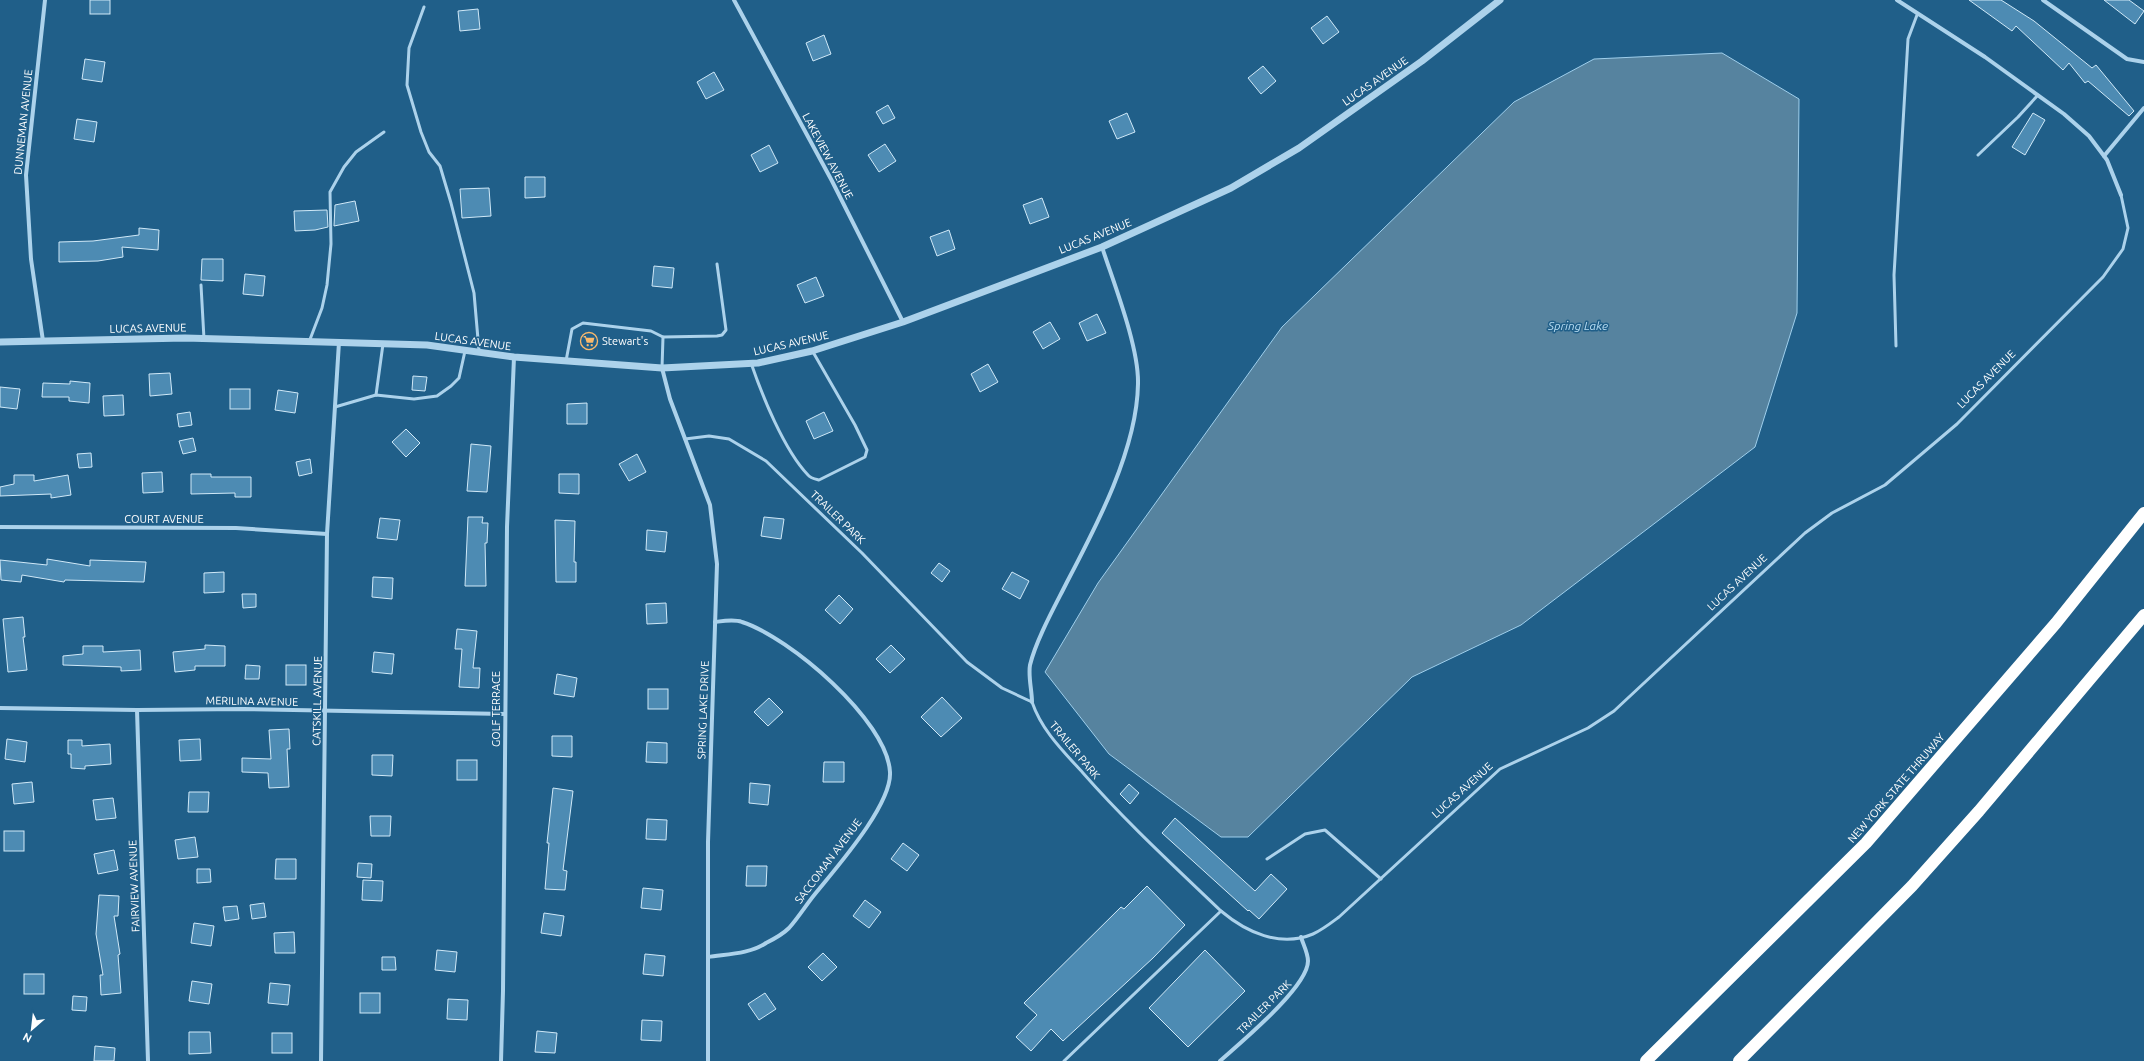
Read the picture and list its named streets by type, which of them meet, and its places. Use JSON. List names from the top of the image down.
{
  "streets": {
    "highway": ["NEW YORK STATE THRUWAY"],
    "street": [
      "LUCAS AVENUE",
      "DUNNEMAN AVENUE",
      "LAKEVIEW AVENUE",
      "TRAILER PARK",
      "COURT AVENUE",
      "MERILINA AVENUE",
      "CATSKILL AVENUE",
      "GOLF TERRACE",
      "SPRING LAKE DRIVE",
      "SACCOMAN AVENUE",
      "FAIRVIEW AVENUE"
    ]
  },
  "crossings": [
    ["LUCAS AVENUE", "DUNNEMAN AVENUE"],
    ["LUCAS AVENUE", "LAKEVIEW AVENUE"],
    ["LUCAS AVENUE", "TRAILER PARK"],
    ["LUCAS AVENUE", "CATSKILL AVENUE"],
    ["LUCAS AVENUE", "GOLF TERRACE"],
    ["LUCAS AVENUE", "SPRING LAKE DRIVE"],
    ["TRAILER PARK", "SPRING LAKE DRIVE"],
    ["COURT AVENUE", "CATSKILL AVENUE"],
    ["MERILINA AVENUE", "CATSKILL AVENUE"],
    ["MERILINA AVENUE", "GOLF TERRACE"],
    ["MERILINA AVENUE", "FAIRVIEW AVENUE"],
    ["SPRING LAKE DRIVE", "SACCOMAN AVENUE"]
  ],
  "water": ["Spring Lake"],
  "places": {
    "supermarket": ["Stewart's"]
  },
  "north": "bottom left"
}
